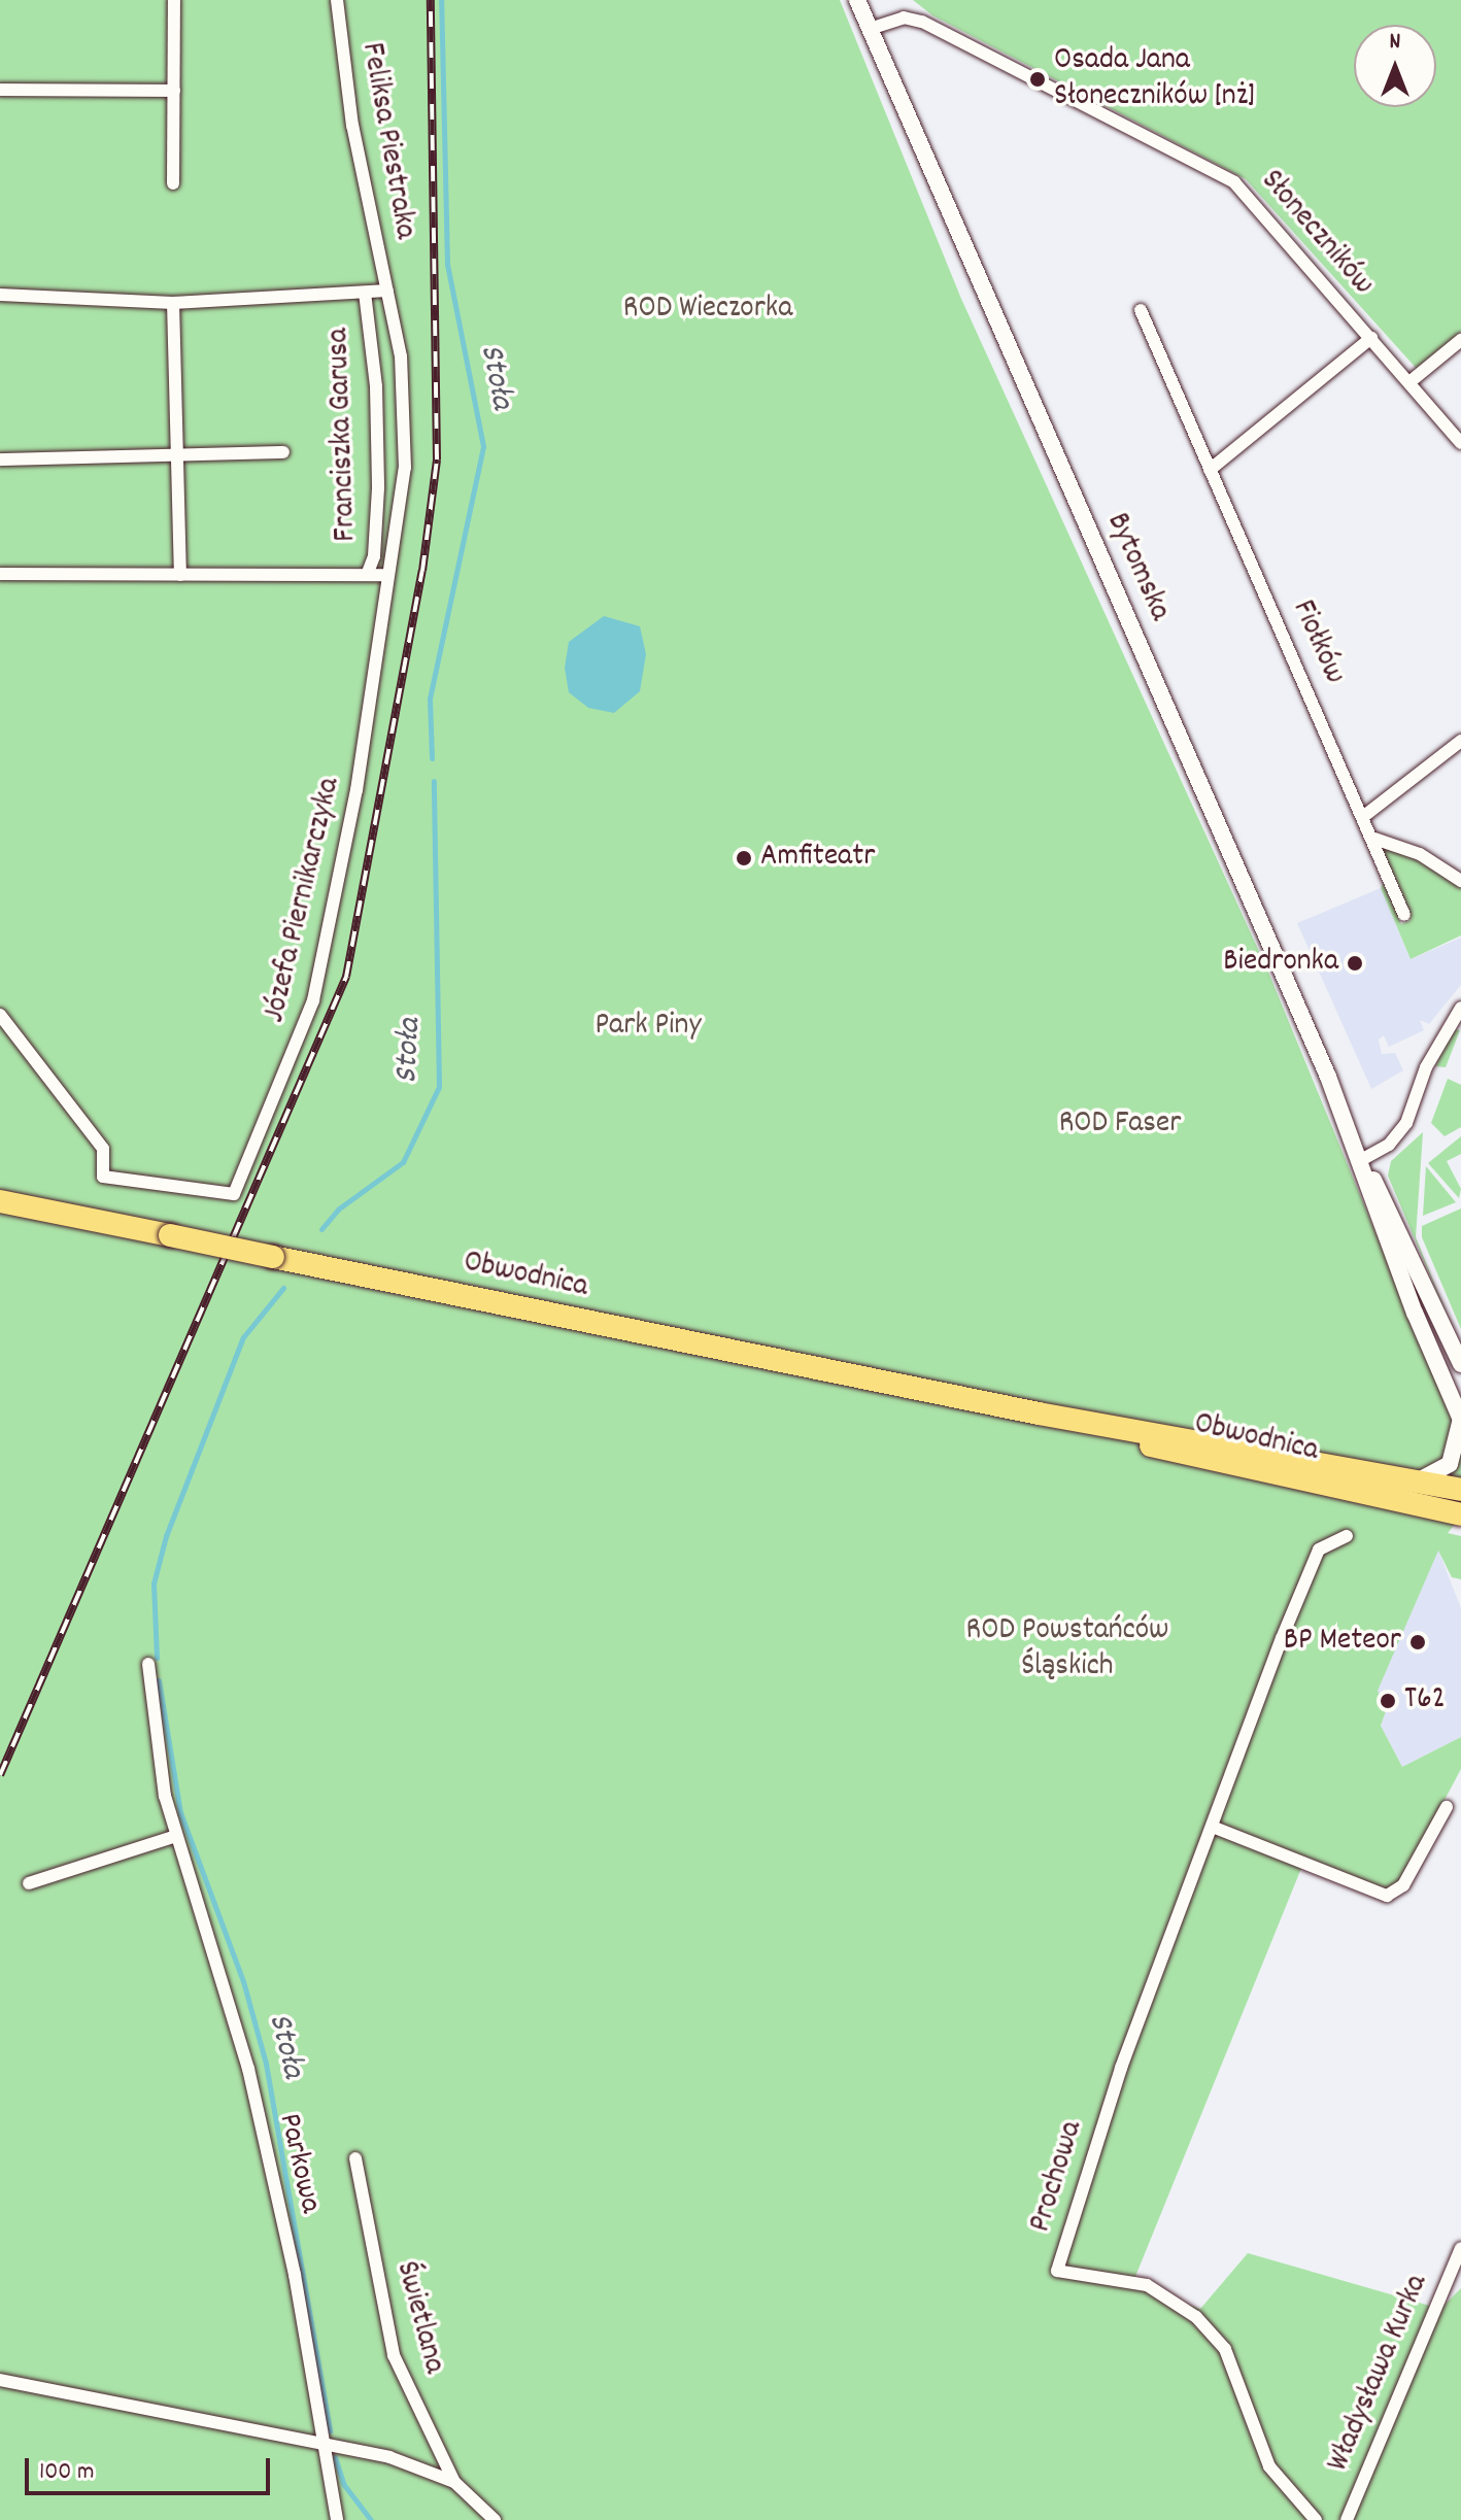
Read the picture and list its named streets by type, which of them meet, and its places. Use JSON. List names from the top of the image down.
{
  "streets": {
    "highway": ["Obwodnica"],
    "street": [
      "Feliksa Piestraka",
      "Słoneczników",
      "Franciszka Garusa",
      "Bytomska",
      "Fiołków",
      "Józefa Piernikarczyka",
      "Parkowa",
      "Prochowa",
      "Świetlana",
      "Władysława Kurka"
    ]
  },
  "crossings": [
    ["Feliksa Piestraka", "Franciszka Garusa"],
    ["Feliksa Piestraka", "Józefa Piernikarczyka"],
    ["Słoneczników", "Bytomska"],
    ["Franciszka Garusa", "Józefa Piernikarczyka"]
  ],
  "water": ["Stoła"],
  "parks": [
    "ROD Wieczorka",
    "Park Piny",
    "ROD Faser",
    "ROD Powstańców Śląskich"
  ],
  "places": [
    "Osada Jana Słoneczników [nż]",
    "Amfiteatr",
    "Biedronka",
    "BP Meteor",
    "T62"
  ],
  "scale_bar": "100 m",
  "north": "top"
}
